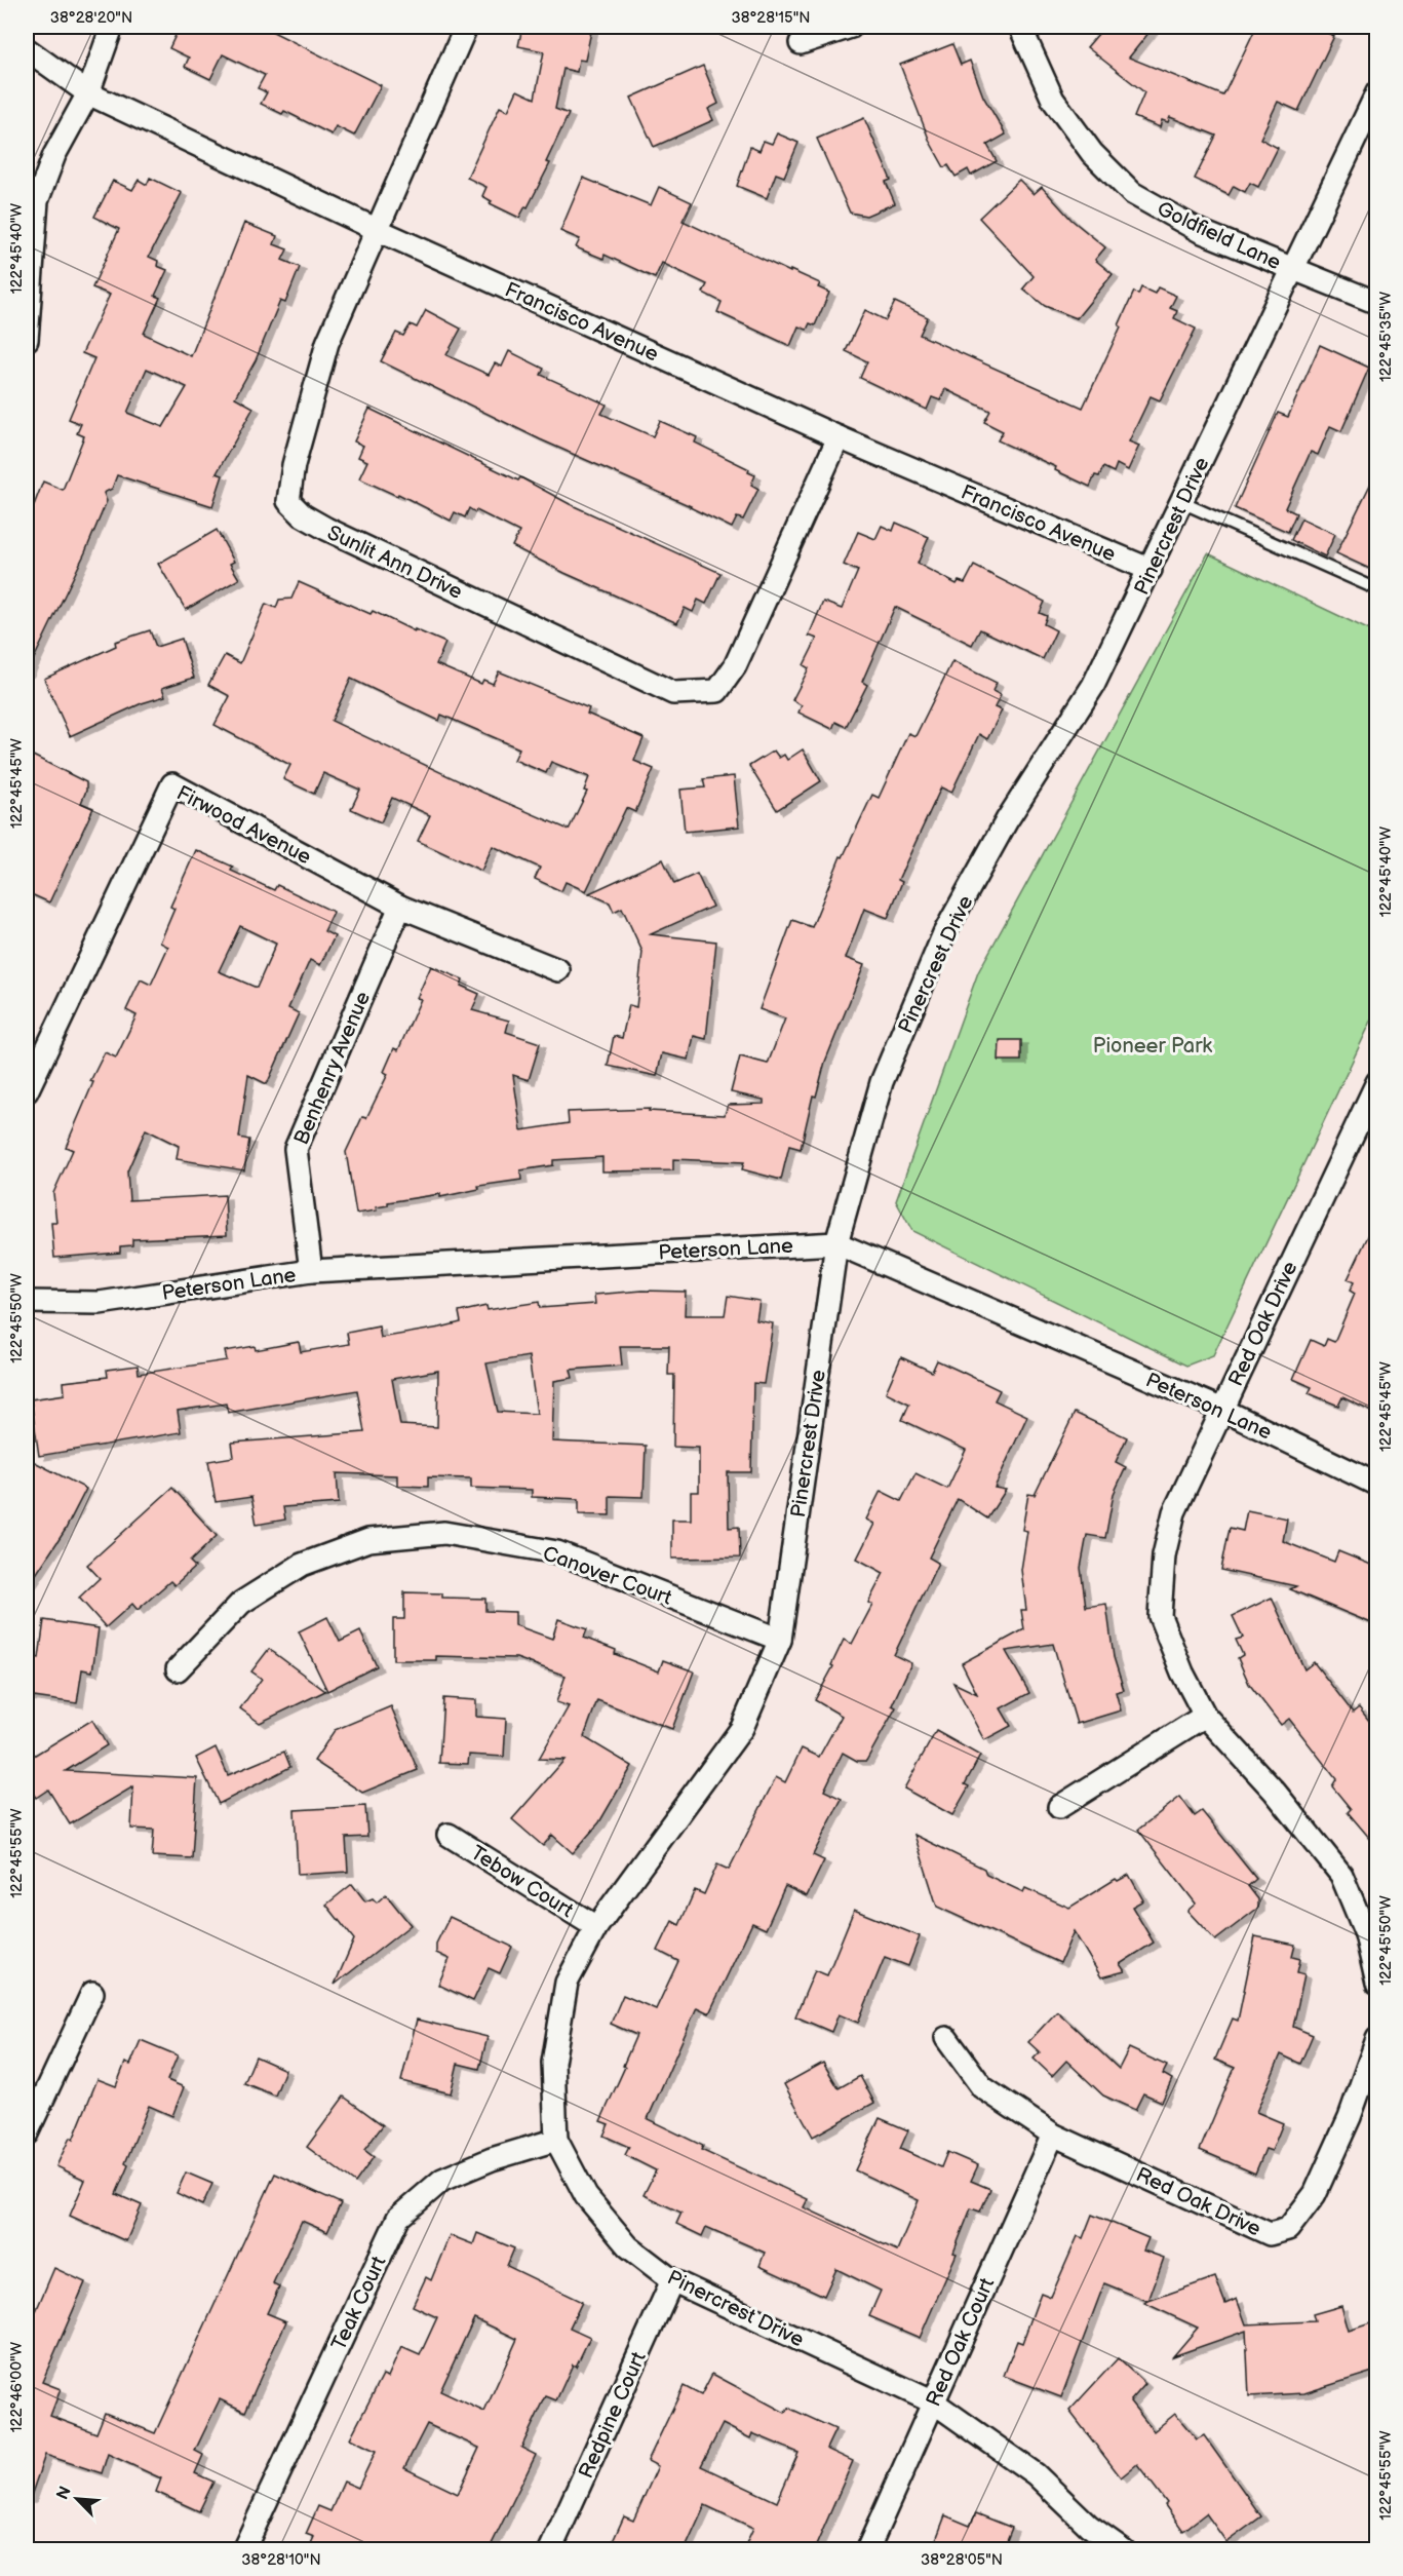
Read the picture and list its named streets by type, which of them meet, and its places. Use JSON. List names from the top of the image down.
{
  "streets": {
    "street": [
      "Goldfield Lane",
      "Francisco Avenue",
      "Pinercrest Drive",
      "Sunlit Ann Drive",
      "Firwood Avenue",
      "Benhenry Avenue",
      "Peterson Lane",
      "Red Oak Drive",
      "Canover Court",
      "Tebow Court",
      "Teak Court",
      "Red Oak Court",
      "Redpine Court"
    ]
  },
  "crossings": [
    ["Goldfield Lane", "Pinercrest Drive"],
    ["Francisco Avenue", "Pinercrest Drive"],
    ["Francisco Avenue", "Sunlit Ann Drive"],
    ["Pinercrest Drive", "Peterson Lane"],
    ["Pinercrest Drive", "Canover Court"],
    ["Pinercrest Drive", "Tebow Court"],
    ["Pinercrest Drive", "Teak Court"],
    ["Pinercrest Drive", "Red Oak Court"],
    ["Pinercrest Drive", "Redpine Court"],
    ["Firwood Avenue", "Benhenry Avenue"],
    ["Benhenry Avenue", "Peterson Lane"],
    ["Peterson Lane", "Red Oak Drive"],
    ["Red Oak Drive", "Red Oak Court"]
  ],
  "parks": ["Pioneer Park"],
  "north": "top left",
  "coordinates": [
    "38°28'20\"N",
    "38°28'15\"N",
    "122°45'40\"W",
    "122°45'35\"W",
    "122°45'45\"W",
    "122°45'50\"W",
    "122°45'55\"W",
    "122°46'00\"W",
    "38°28'10\"N",
    "38°28'05\"N"
  ]
}
